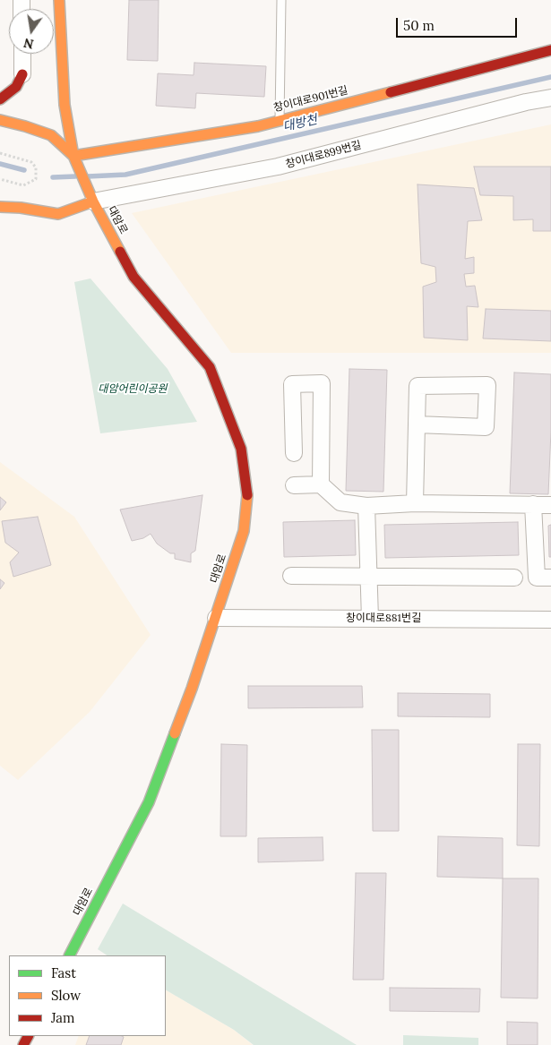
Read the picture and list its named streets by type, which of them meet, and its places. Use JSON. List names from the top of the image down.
{
  "streets": {
    "main road": ["창이대로901번길", "대암로"],
    "street": ["창이대로899번길", "창이대로881번길"]
  },
  "crossings": [
    ["창이대로901번길", "대암로"],
    ["창이대로899번길", "대암로"],
    ["대암로", "창이대로881번길"]
  ],
  "water": ["대방천"],
  "parks": ["대암어린이공원"],
  "legend": ["Fast", "Slow", "Jam"],
  "scale_bar": "50 m",
  "north": "bottom"
}
